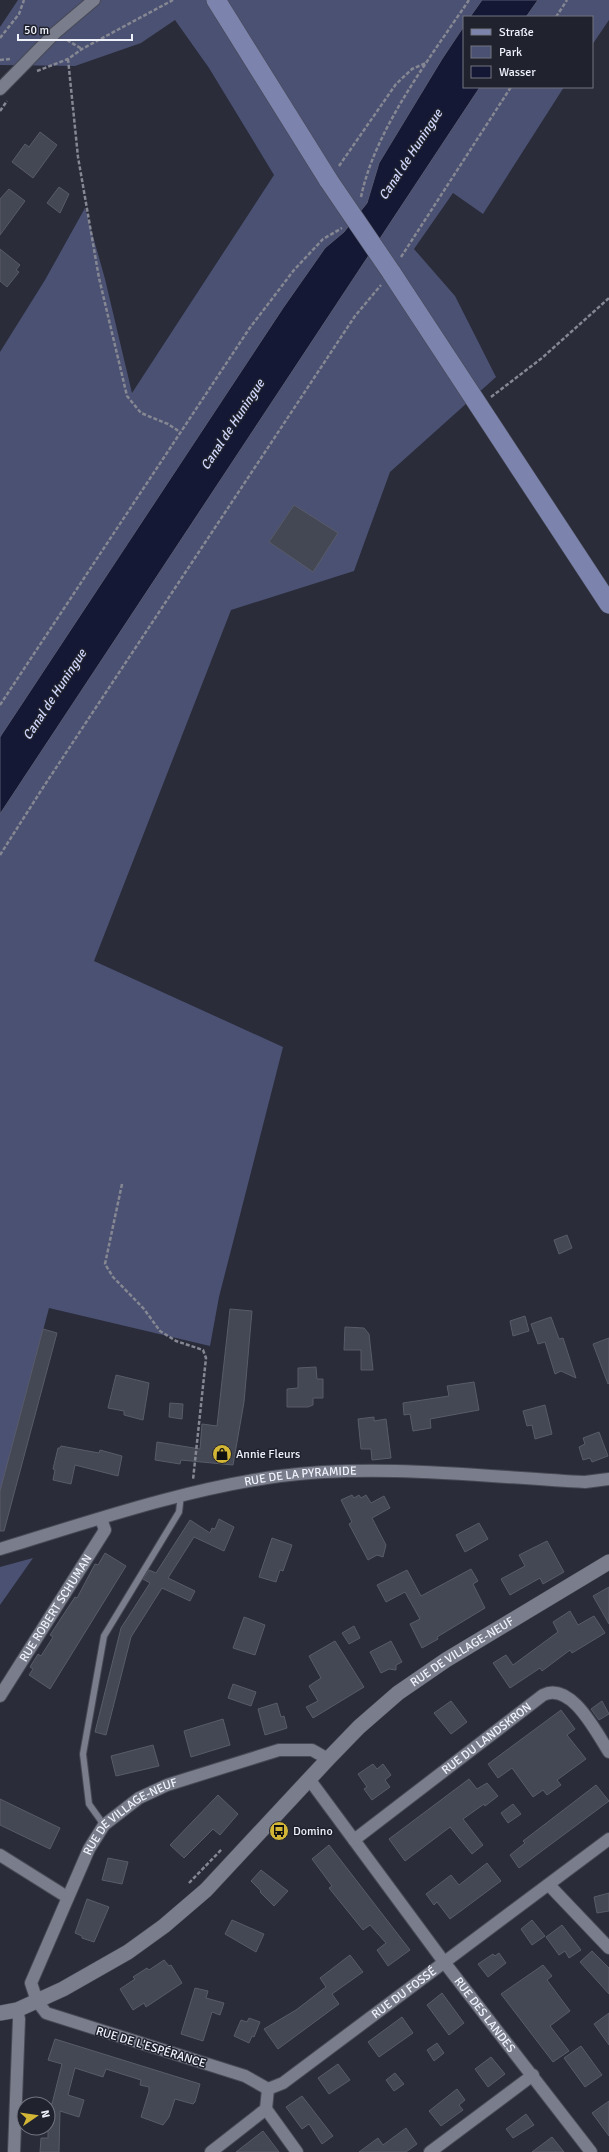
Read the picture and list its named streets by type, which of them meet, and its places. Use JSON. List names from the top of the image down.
{
  "streets": {
    "street": [
      "RUE DE LA PYRAMIDE",
      "RUE ROBERT SCHUMAN",
      "RUE DE VILLAGE-NEUF",
      "RUE DU LANDSKRON",
      "RUE DU FOSSÉ",
      "RUE DES LANDES",
      "RUE DE L'ESPÉRANCE"
    ]
  },
  "crossings": [
    ["RUE DE LA PYRAMIDE", "RUE ROBERT SCHUMAN"],
    ["RUE DE VILLAGE-NEUF", "RUE DES LANDES"],
    ["RUE DE VILLAGE-NEUF", "RUE DE L'ESPÉRANCE"],
    ["RUE DU LANDSKRON", "RUE DES LANDES"],
    ["RUE DU FOSSÉ", "RUE DES LANDES"],
    ["RUE DU FOSSÉ", "RUE DE L'ESPÉRANCE"]
  ],
  "water": ["Canal de Huningue"],
  "places": {
    "shop": ["Annie Fleurs"],
    "bus stop": ["Domino"]
  },
  "legend": ["Straße", "Park", "Wasser"],
  "scale_bar": "50 m",
  "north": "right"
}
